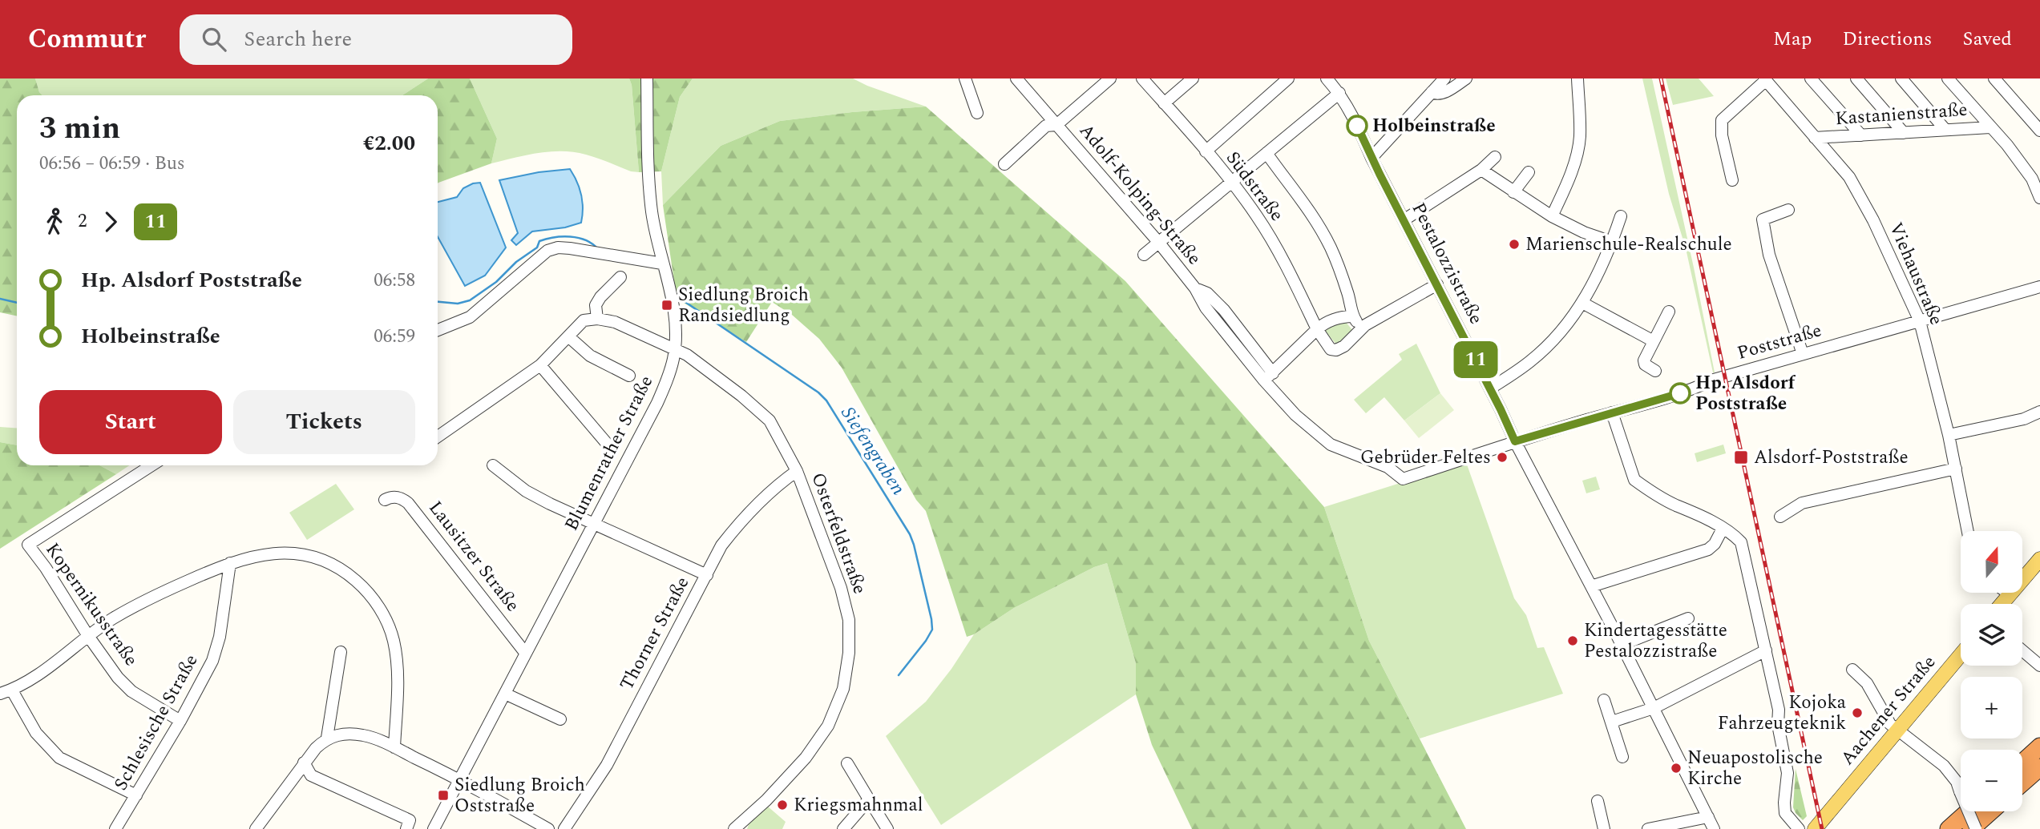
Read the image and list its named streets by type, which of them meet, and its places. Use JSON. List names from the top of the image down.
{
  "streets": {
    "main road": ["Aachener Straße"],
    "street": [
      "Kastanienstraße",
      "Südstraße",
      "Adolf-Kolping-Straße",
      "Pestalozzistraße",
      "Viehaustraße",
      "Poststraße",
      "Blumenrather Straße",
      "Osterfeldstraße",
      "Lausitzer Straße",
      "Kopernikusstraße",
      "Thorner Straße",
      "Schlesische Straße"
    ]
  },
  "crossings": [
    ["Kastanienstraße", "Viehaustraße"],
    ["Adolf-Kolping-Straße", "Poststraße"],
    ["Pestalozzistraße", "Poststraße"],
    ["Viehaustraße", "Poststraße"],
    ["Blumenrather Straße", "Osterfeldstraße"],
    ["Blumenrather Straße", "Lausitzer Straße"],
    ["Osterfeldstraße", "Thorner Straße"],
    ["Kopernikusstraße", "Schlesische Straße"]
  ],
  "water": ["Siefengraben"],
  "places": {
    "other": [
      "Holbeinstraße",
      "Marienschule-Realschule",
      "Hp. Alsdorf Poststraße",
      "Gebrüder Feltes",
      "Kindertagesstätte Pestalozzistraße",
      "Kojoka Fahrzeugteknik",
      "Neuapostolische Kirche",
      "Kriegsmahnmal"
    ],
    "transit": ["Siedlung Broich Randsiedlung", "Alsdorf-Poststraße", "Siedlung Broich Oststraße"]
  },
  "lines": ["bus line 11"],
  "north": "top",
  "page": {
    "header": "Commutr",
    "search": "Search here",
    "nav": ["Map", "Directions", "Saved"],
    "on_map": "11",
    "heading": ["3 min", "06:56 – 06:59 · Bus", "€2.00"],
    "legs": ["2", "11"],
    "list": [
      {
        "name": "Hp. Alsdorf Poststraße",
        "value": "06:58"
      },
      {
        "name": "Holbeinstraße",
        "value": "06:59"
      }
    ],
    "buttons": ["Start", "Tickets"],
    "map_buttons": ["+", "−"]
  }
}
